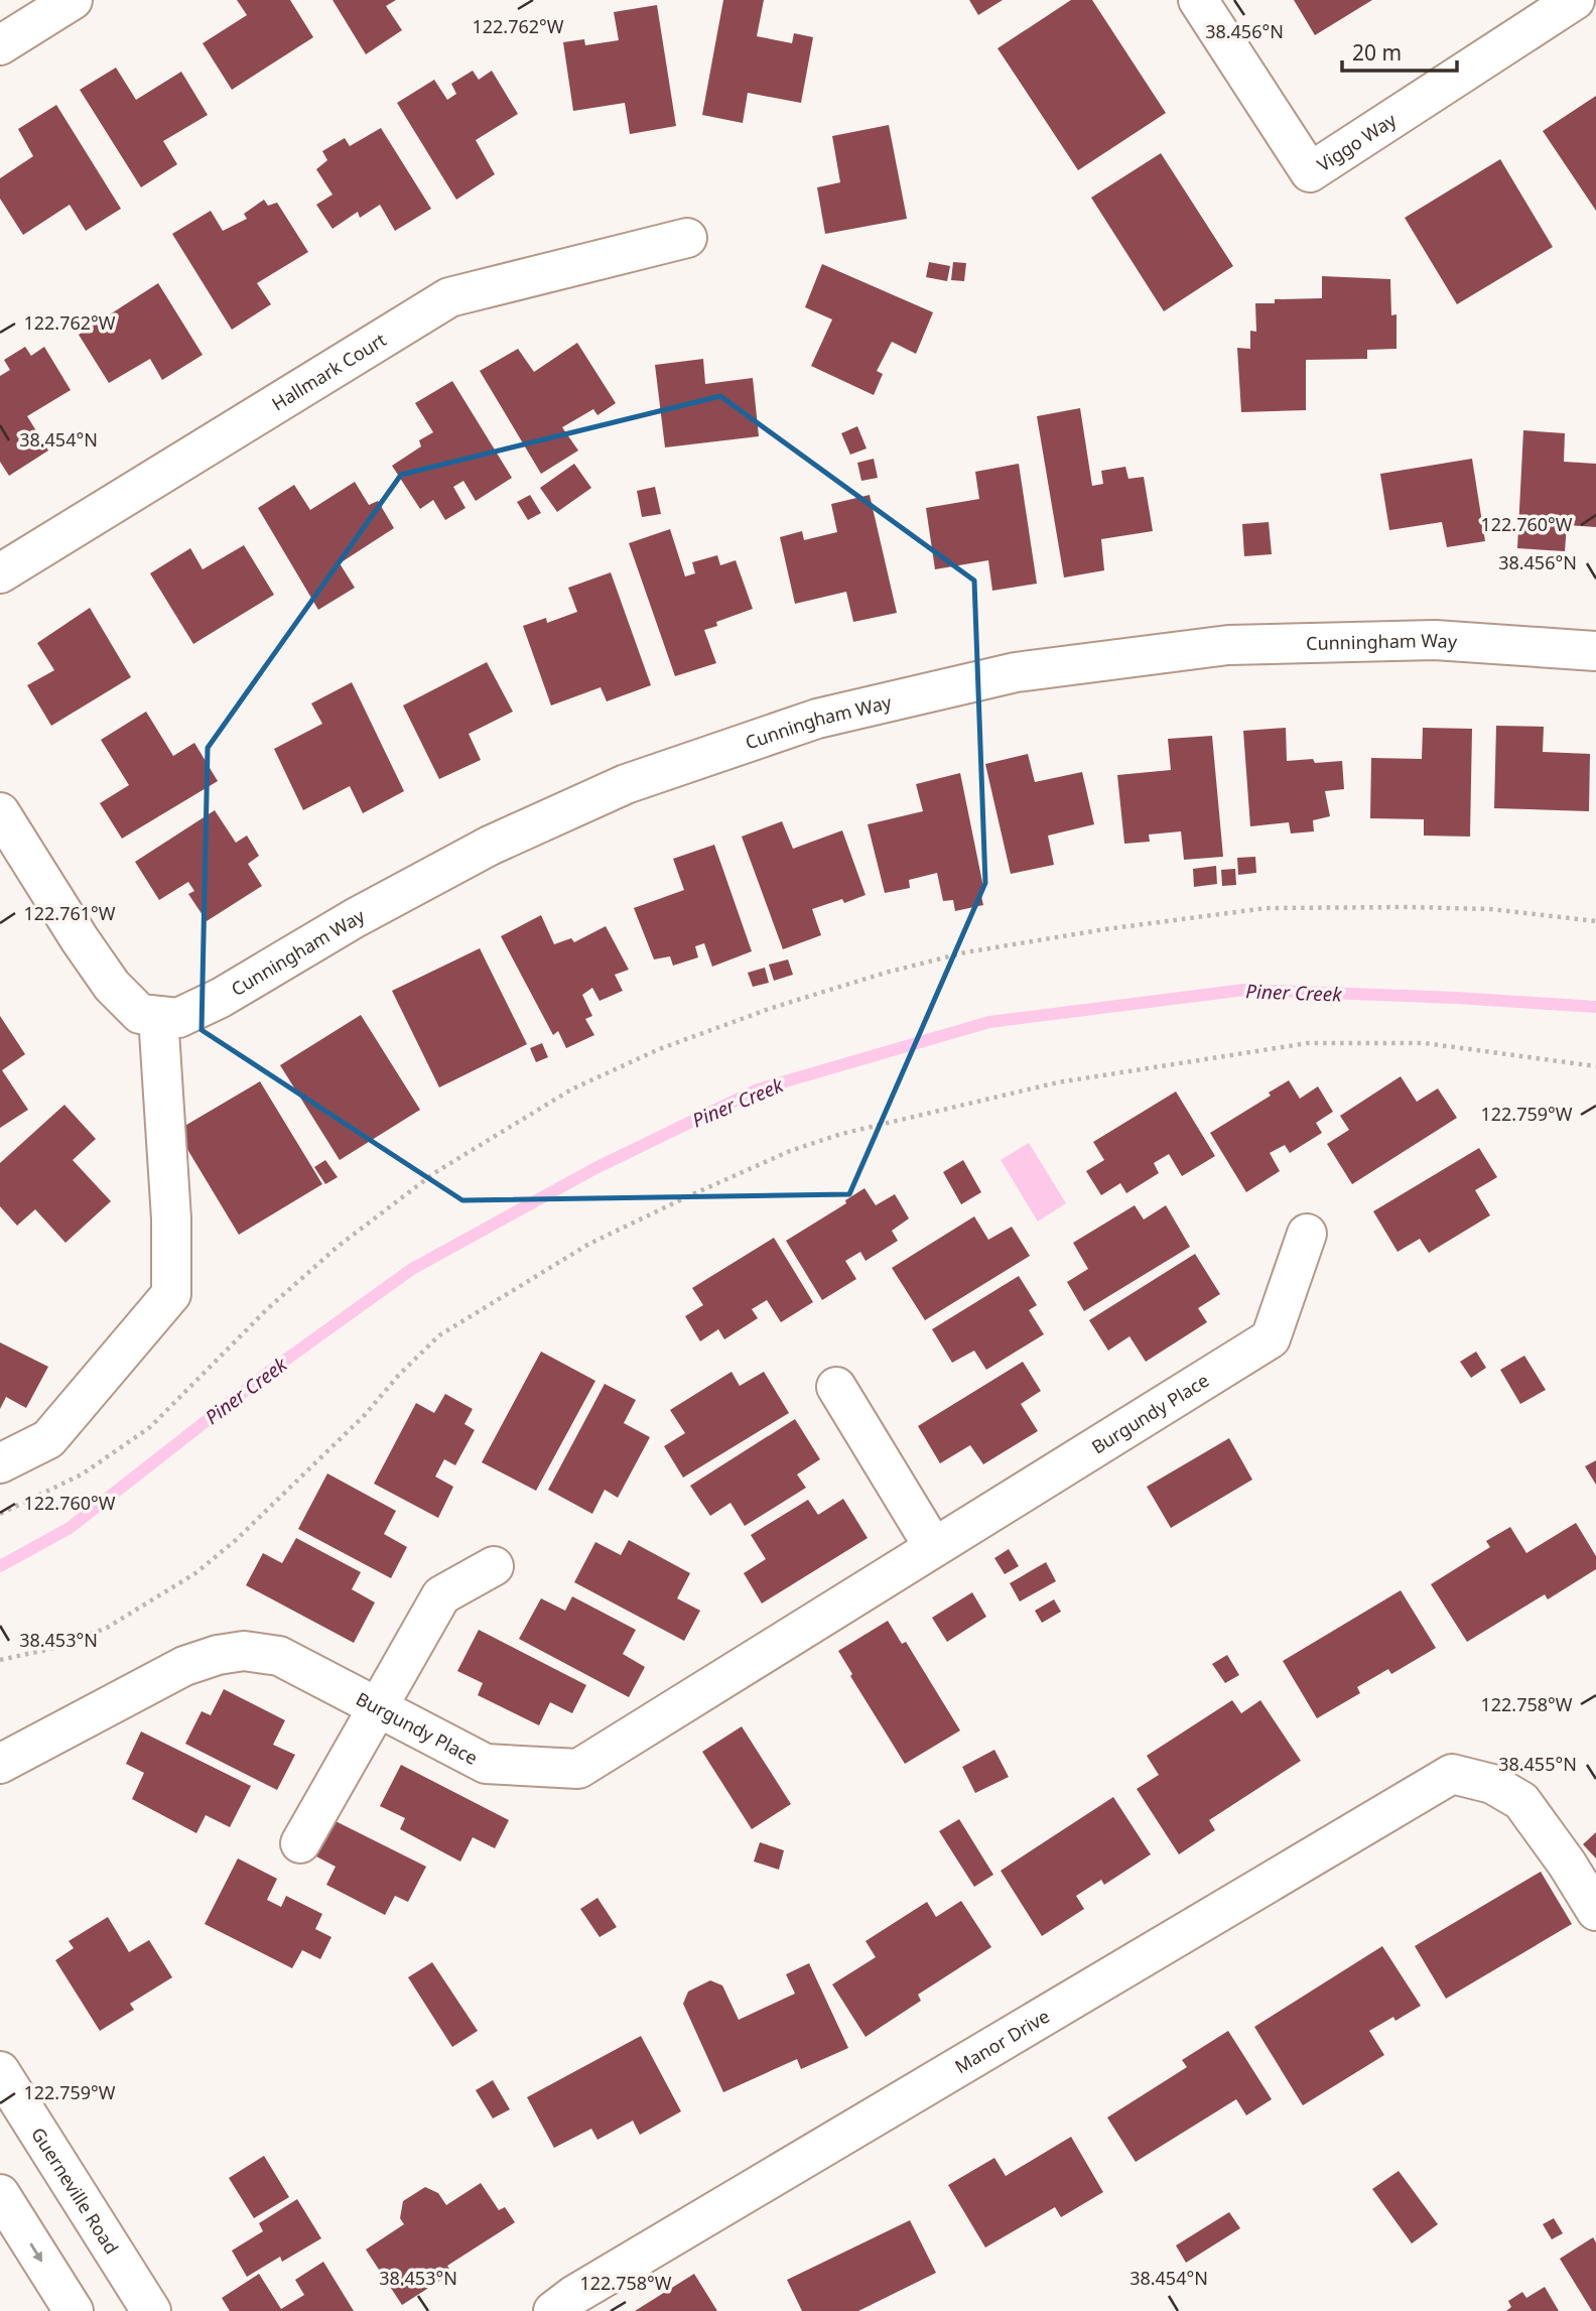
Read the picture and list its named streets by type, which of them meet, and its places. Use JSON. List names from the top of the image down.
{
  "streets": {
    "street": [
      "Viggo Way",
      "Hallmark Court",
      "Cunningham Way",
      "Burgundy Place",
      "Manor Drive",
      "Guerneville Road"
    ]
  },
  "water": ["Piner Creek"],
  "scale_bar": "20 m",
  "coordinates": [
    "122.762°W",
    "38.456°N",
    "38.454°N",
    "122.760°W",
    "122.761°W",
    "122.759°W",
    "38.453°N",
    "122.758°W",
    "38.455°N"
  ]
}
